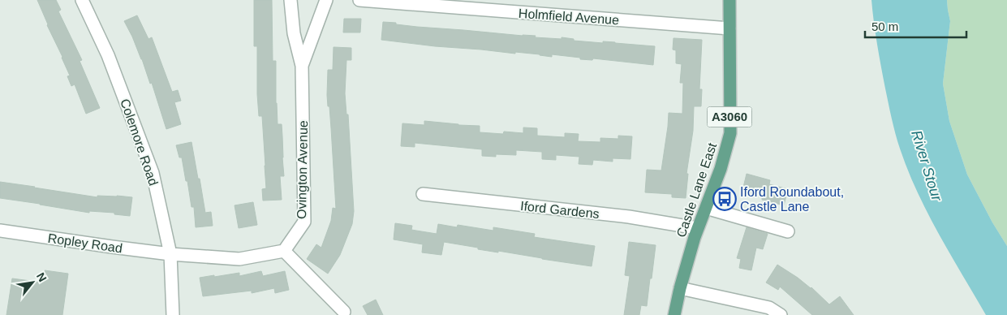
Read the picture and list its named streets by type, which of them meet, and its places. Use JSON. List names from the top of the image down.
{
  "streets": {
    "main road": ["A3060", "Castle Lane East"],
    "street": [
      "Holmfield Avenue",
      "Colemore Road",
      "Ovington Avenue",
      "Iford Gardens",
      "Ropley Road"
    ]
  },
  "crossings": [
    ["Holmfield Avenue", "Castle Lane East"],
    ["Colemore Road", "Ropley Road"],
    ["Castle Lane East", "Iford Gardens"]
  ],
  "water": ["River Stour"],
  "places": {
    "bus stop": ["Iford Roundabout, Castle Lane"]
  },
  "scale_bar": "50 m",
  "north": "top right"
}
